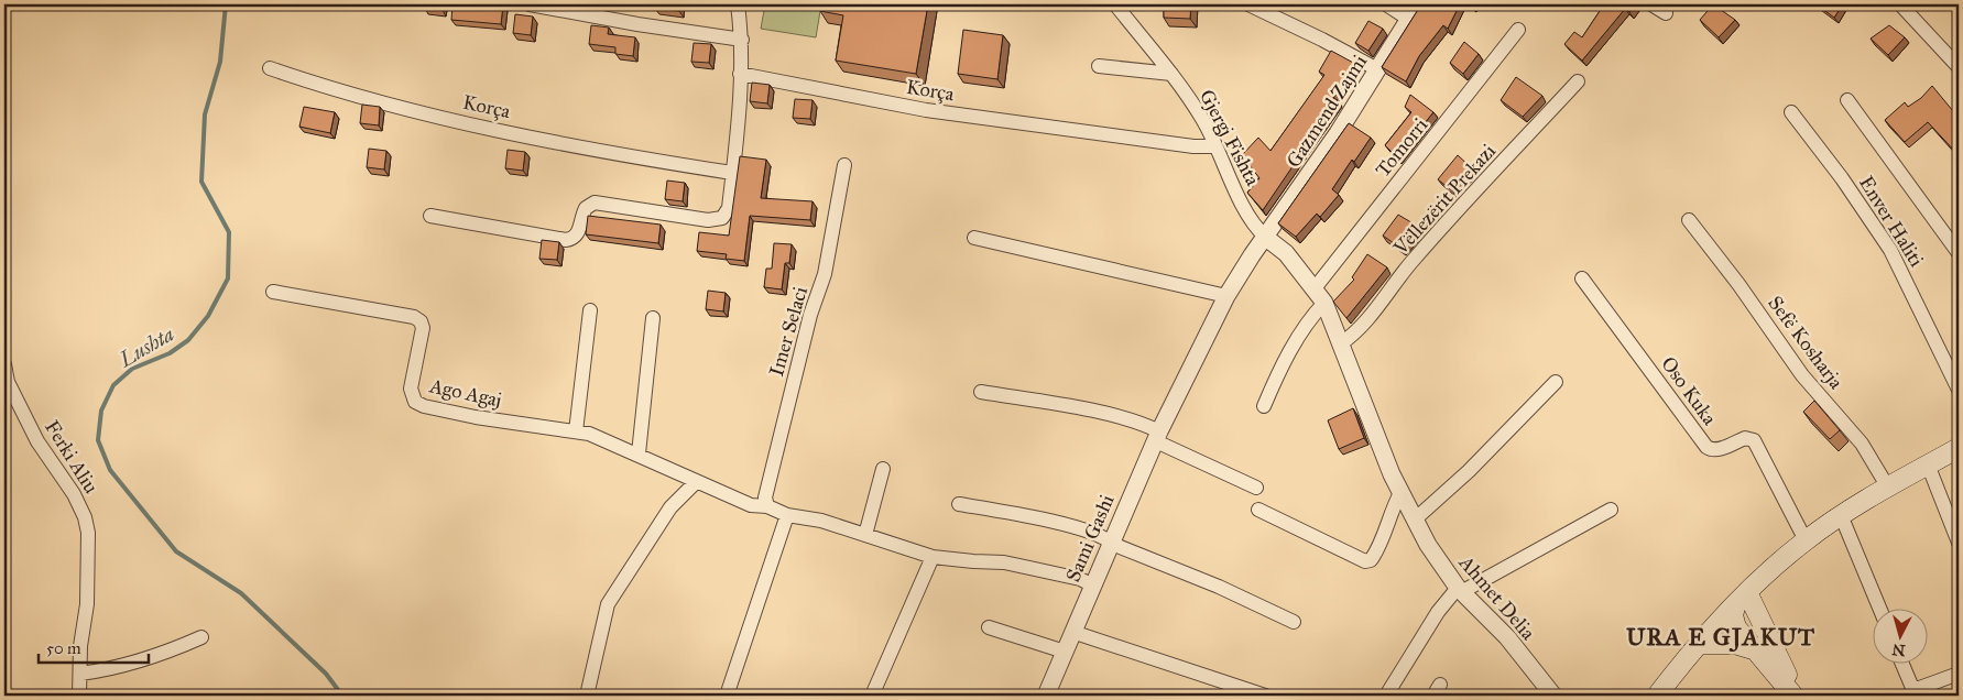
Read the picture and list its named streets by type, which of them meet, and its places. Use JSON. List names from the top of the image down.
{
  "streets": {
    "street": [
      "Korça",
      "Gazmend Zajmi",
      "Gjergj Fishta",
      "Tomorri",
      "Vëllezërit Prekazi",
      "Enver Haliti",
      "Imer Selaci",
      "Sefë Kosharja",
      "Oso Kuka",
      "Ago Agaj",
      "Ferki Aliu",
      "Sami Gashi",
      "Ahmet Delia"
    ]
  },
  "crossings": [
    ["Korça", "Gjergj Fishta"],
    ["Gazmend Zajmi", "Gjergj Fishta"],
    ["Gazmend Zajmi", "Sami Gashi"],
    ["Gazmend Zajmi", "Ahmet Delia"],
    ["Gjergj Fishta", "Sami Gashi"],
    ["Gjergj Fishta", "Ahmet Delia"],
    ["Tomorri", "Ahmet Delia"],
    ["Vëllezërit Prekazi", "Ahmet Delia"],
    ["Imer Selaci", "Ago Agaj"],
    ["Ago Agaj", "Sami Gashi"],
    ["Sami Gashi", "Ahmet Delia"]
  ],
  "districts": ["URA E GJAKUT"],
  "water": ["Lushta"],
  "scale_bar": "50 m",
  "north": "bottom"
}
